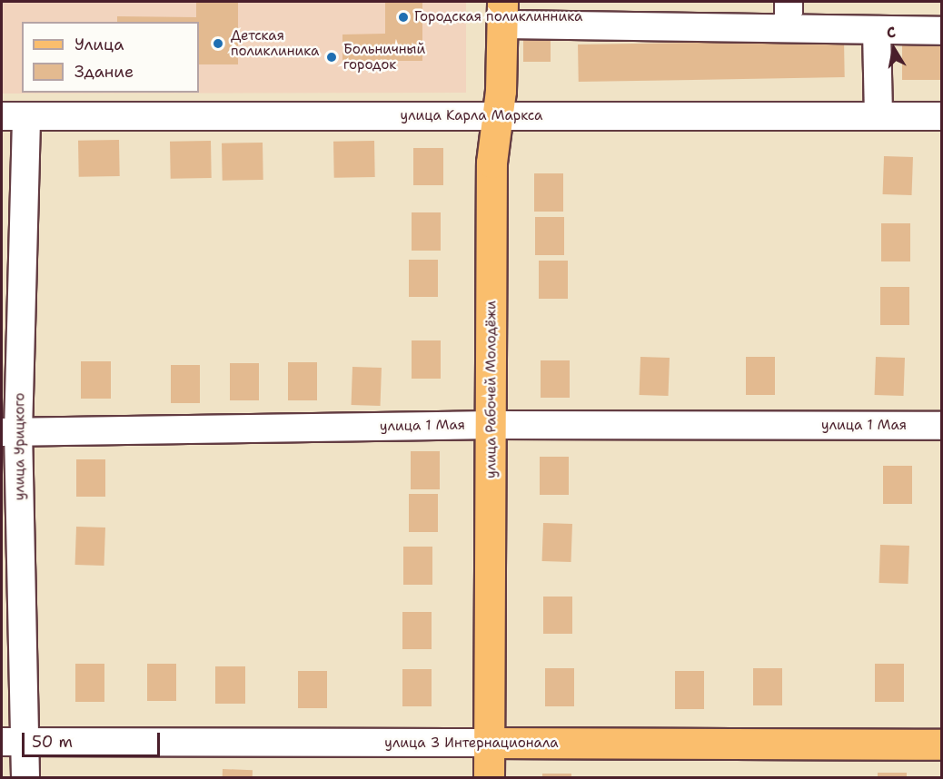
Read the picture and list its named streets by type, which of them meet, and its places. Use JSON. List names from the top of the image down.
{
  "streets": {
    "main road": ["улица Рабочей Молодёжи", "улица 3 Интернационала"],
    "street": ["улица Карла Маркса", "улица 1 Мая", "улица Урицкого"]
  },
  "crossings": [
    ["улица Карла Маркса", "улица Рабочей Молодёжи"],
    ["улица Карла Маркса", "улица Урицкого"],
    ["улица Рабочей Молодёжи", "улица 1 Мая"],
    ["улица Рабочей Молодёжи", "улица 3 Интернационала"],
    ["улица 1 Мая", "улица Урицкого"],
    ["улица Урицкого", "улица 3 Интернационала"]
  ],
  "places": ["Городская поликлинника", "Детская поликлиника", "Больничный городок"],
  "legend": ["Улица", "Здание"],
  "scale_bar": "50 m",
  "north": "top"
}
